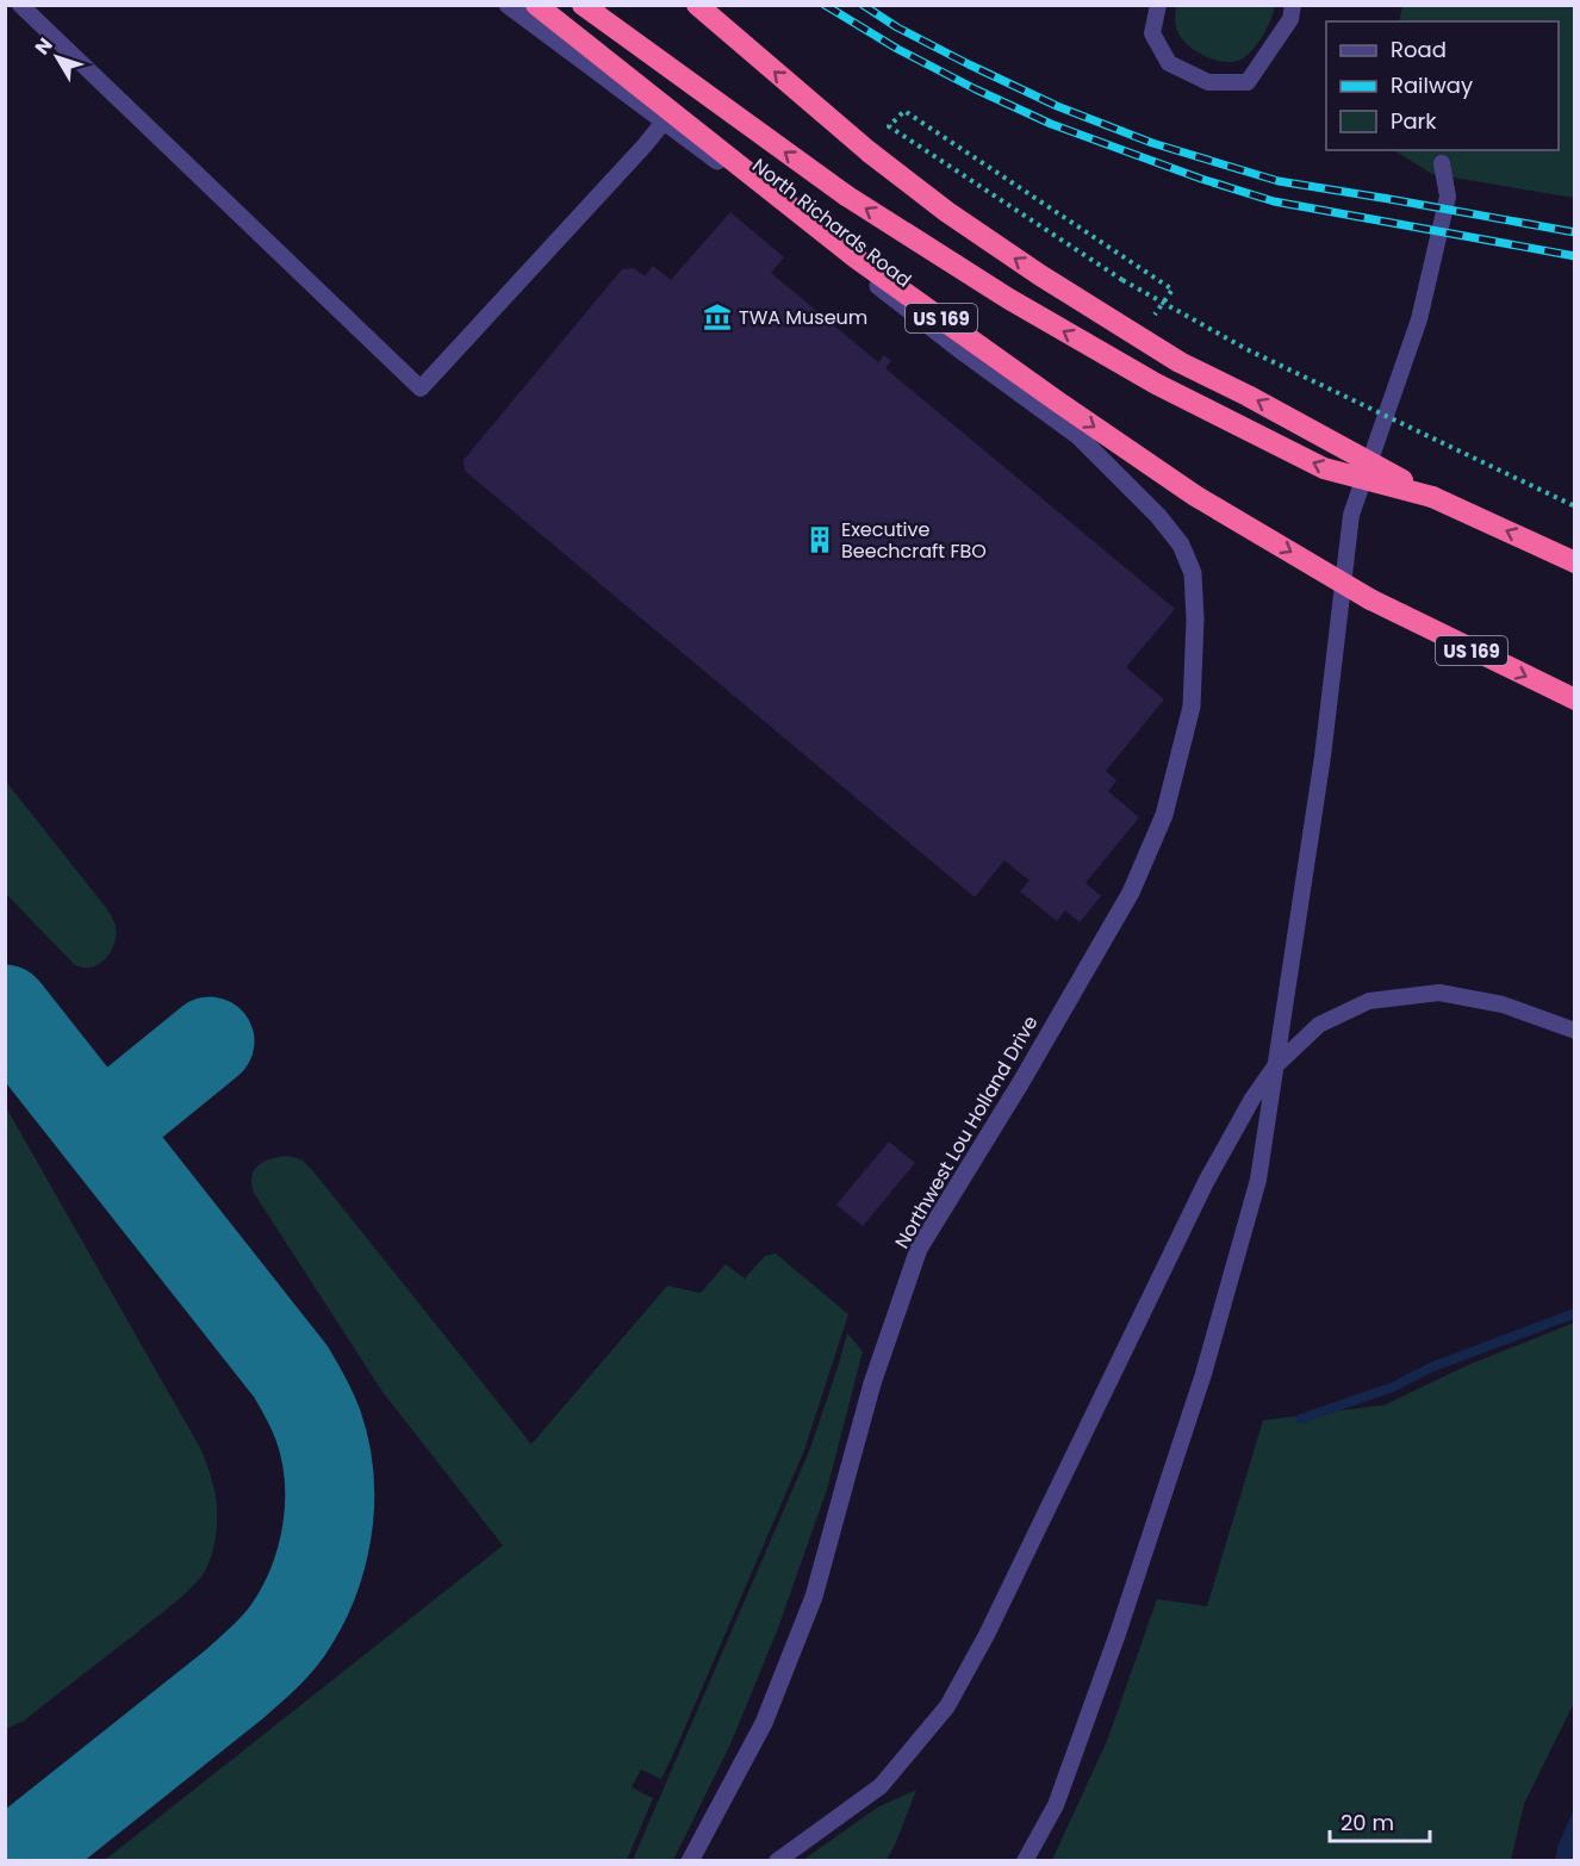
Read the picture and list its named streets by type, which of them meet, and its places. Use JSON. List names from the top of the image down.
{
  "streets": {
    "highway": ["US 169"],
    "street": ["North Richards Road", "Northwest Lou Holland Drive"]
  },
  "crossings": [
    ["North Richards Road", "Northwest Lou Holland Drive"]
  ],
  "places": {
    "museum": ["TWA Museum"],
    "building": ["Executive Beechcraft FBO"]
  },
  "legend": ["Road", "Railway", "Park"],
  "scale_bar": "20 m",
  "north": "top left"
}
